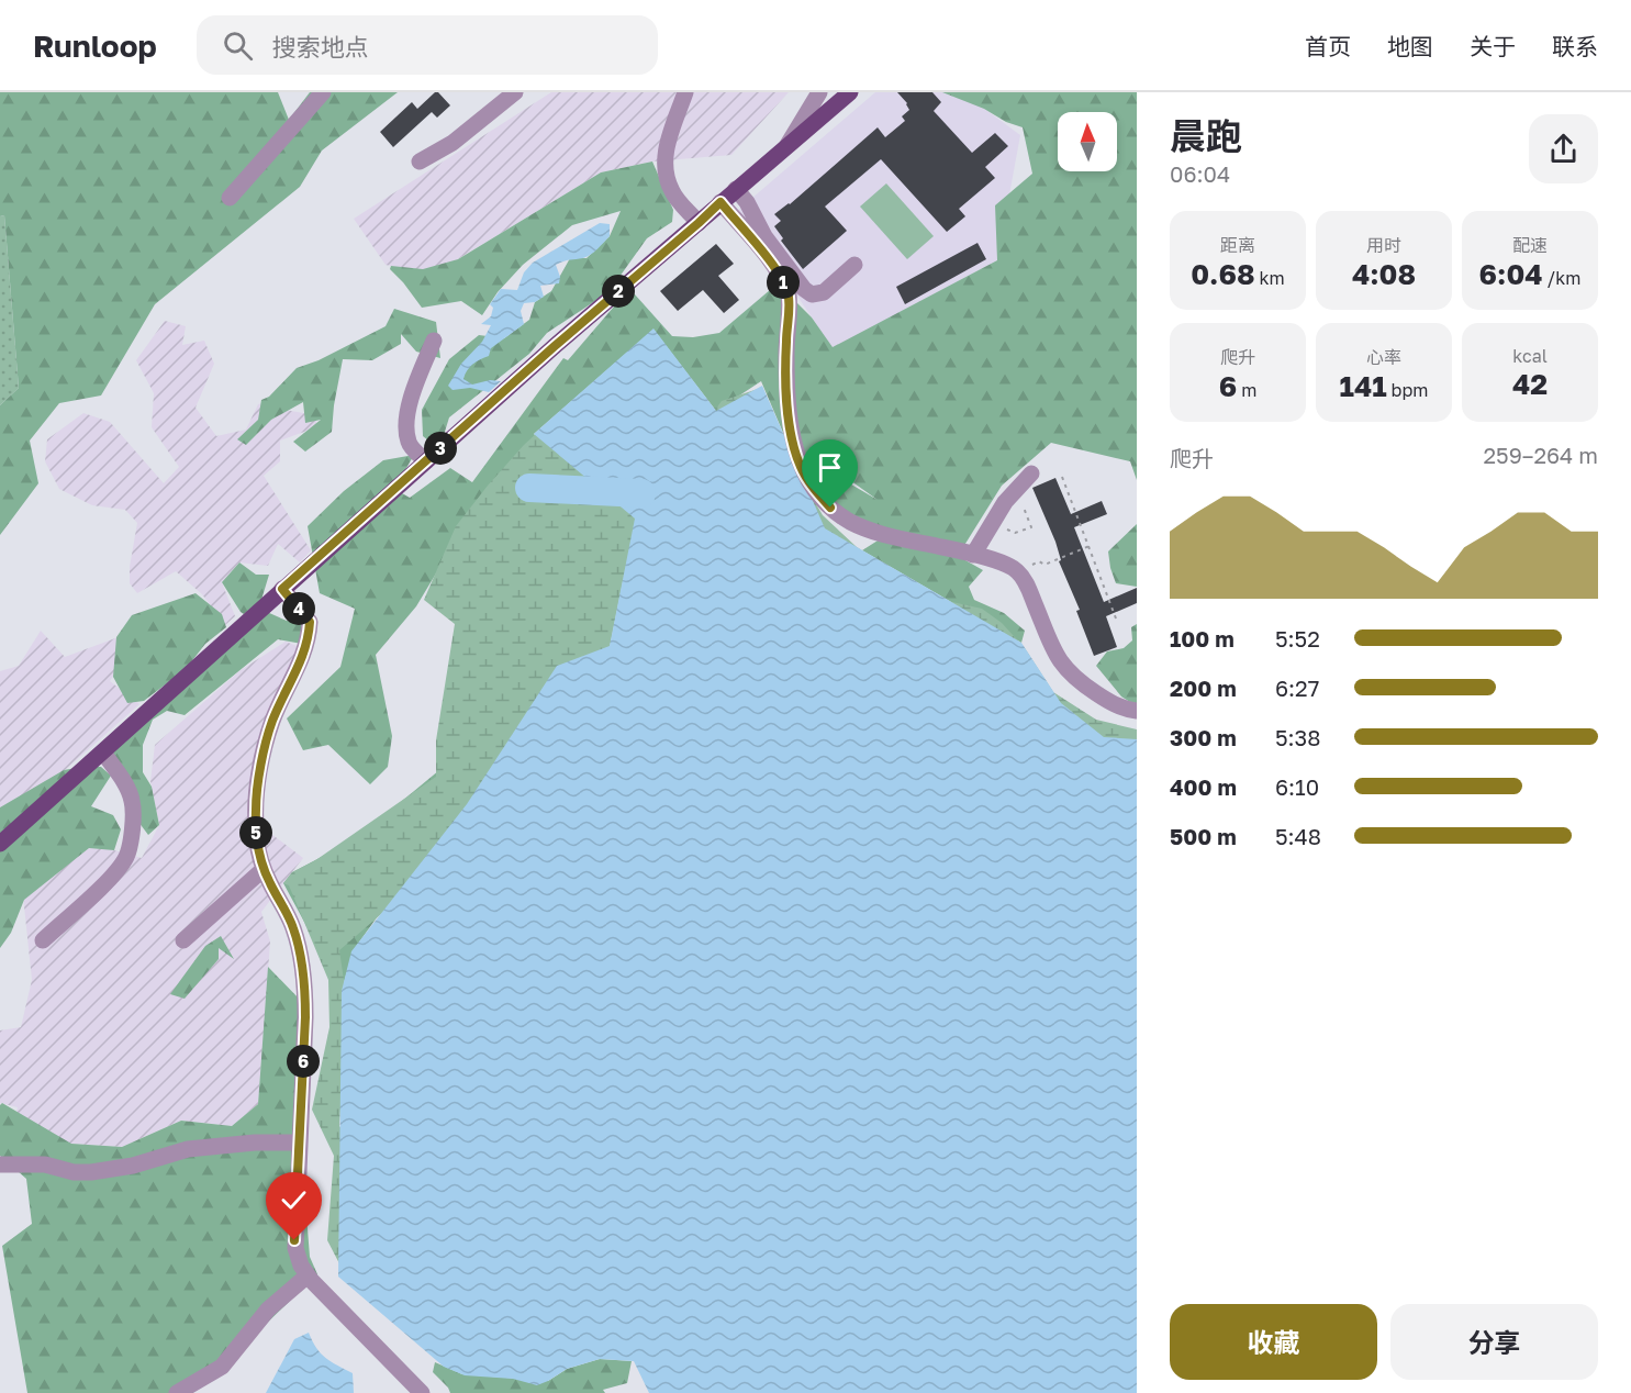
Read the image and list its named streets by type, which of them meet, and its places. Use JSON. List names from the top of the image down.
{
  "north": "top",
  "page": {
    "header": "Runloop",
    "search": "搜索地点",
    "nav": [
      "首页",
      "地图",
      "关于",
      "联系"
    ],
    "heading": ["晨跑", "06:04"],
    "stats": [
      ["距离", "0.68 km"],
      ["用时", "4:08"],
      ["配速", "6:04 /km"],
      ["爬升", "6 m"],
      ["心率", "141 bpm"],
      ["kcal", "42"]
    ],
    "pins": [
      "1",
      "2",
      "3",
      "4",
      "5",
      "6"
    ],
    "chart": ["爬升", "259–264 m"],
    "list": [
      {
        "name": "100 m",
        "note": "5:52"
      },
      {
        "name": "200 m",
        "note": "6:27"
      },
      {
        "name": "300 m",
        "note": "5:38"
      },
      {
        "name": "400 m",
        "note": "6:10"
      },
      {
        "name": "500 m",
        "note": "5:48"
      }
    ],
    "buttons": ["收藏", "分享"]
  }
}
